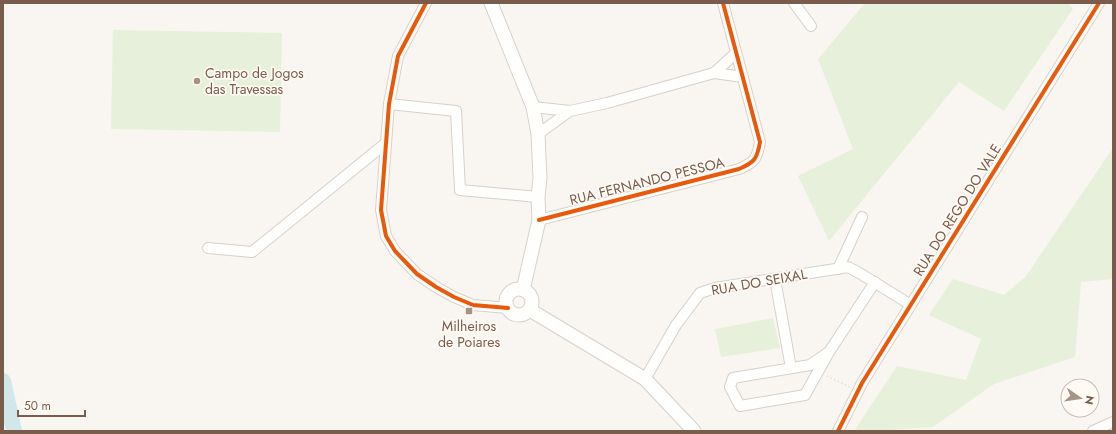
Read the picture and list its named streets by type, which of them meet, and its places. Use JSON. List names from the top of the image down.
{
  "streets": {
    "street": ["RUA FERNANDO PESSOA", "RUA DO REGO DO VALE", "RUA DO SEIXAL"]
  },
  "crossings": [
    ["RUA DO REGO DO VALE", "RUA DO SEIXAL"]
  ],
  "places": {
    "other": ["Campo de Jogos das Travessas"],
    "transit": ["Milheiros de Poiares"]
  },
  "scale_bar": "50 m",
  "north": "right"
}
